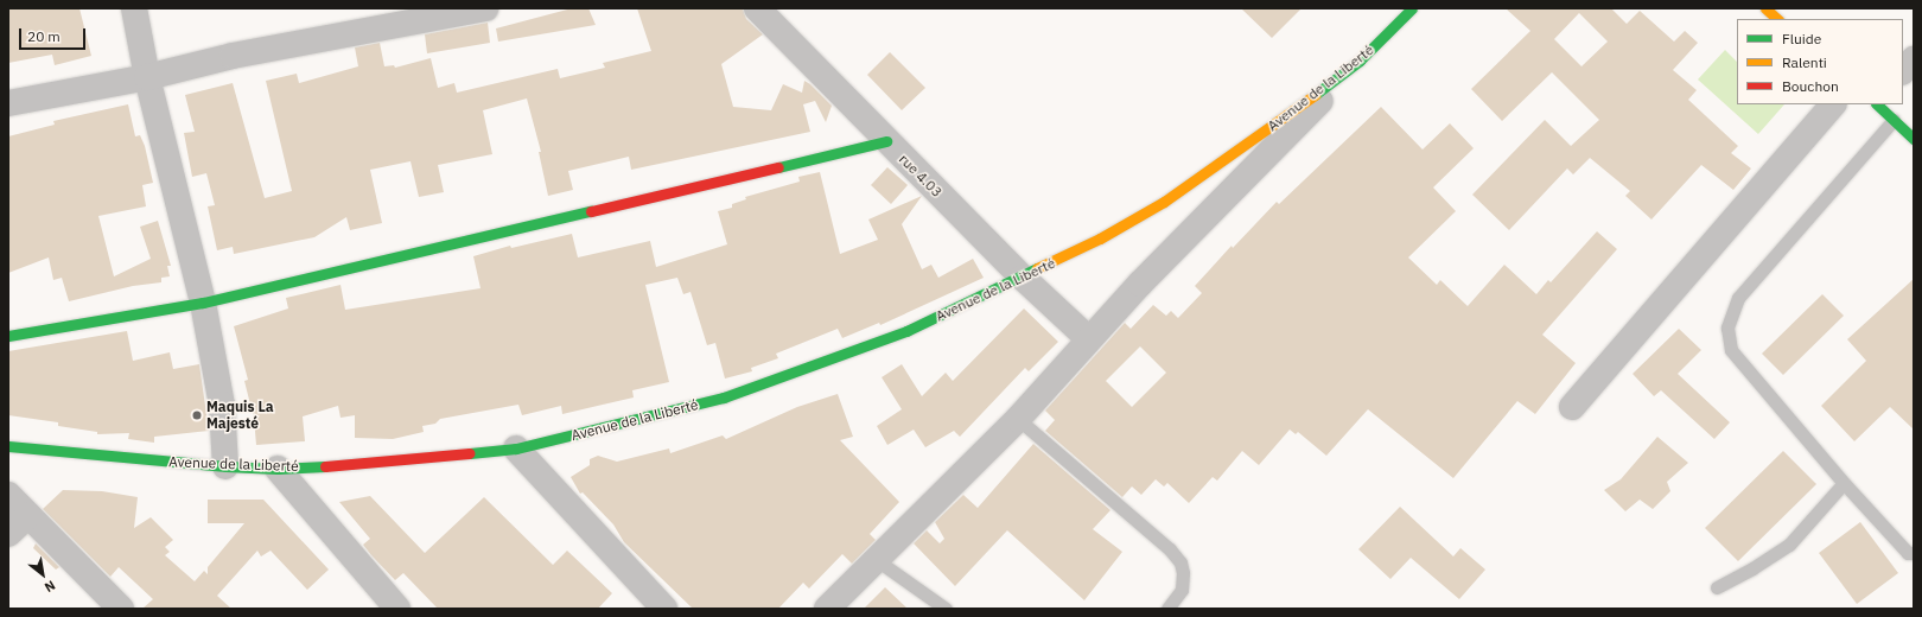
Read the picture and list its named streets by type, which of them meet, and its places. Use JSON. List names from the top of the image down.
{
  "streets": {
    "main road": ["Avenue de la Liberté"],
    "street": ["rue 4.03"]
  },
  "crossings": [
    ["Avenue de la Liberté", "rue 4.03"]
  ],
  "places": ["Maquis La Majesté"],
  "legend": ["Fluide", "Ralenti", "Bouchon"],
  "scale_bar": "20 m",
  "north": "bottom right"
}
